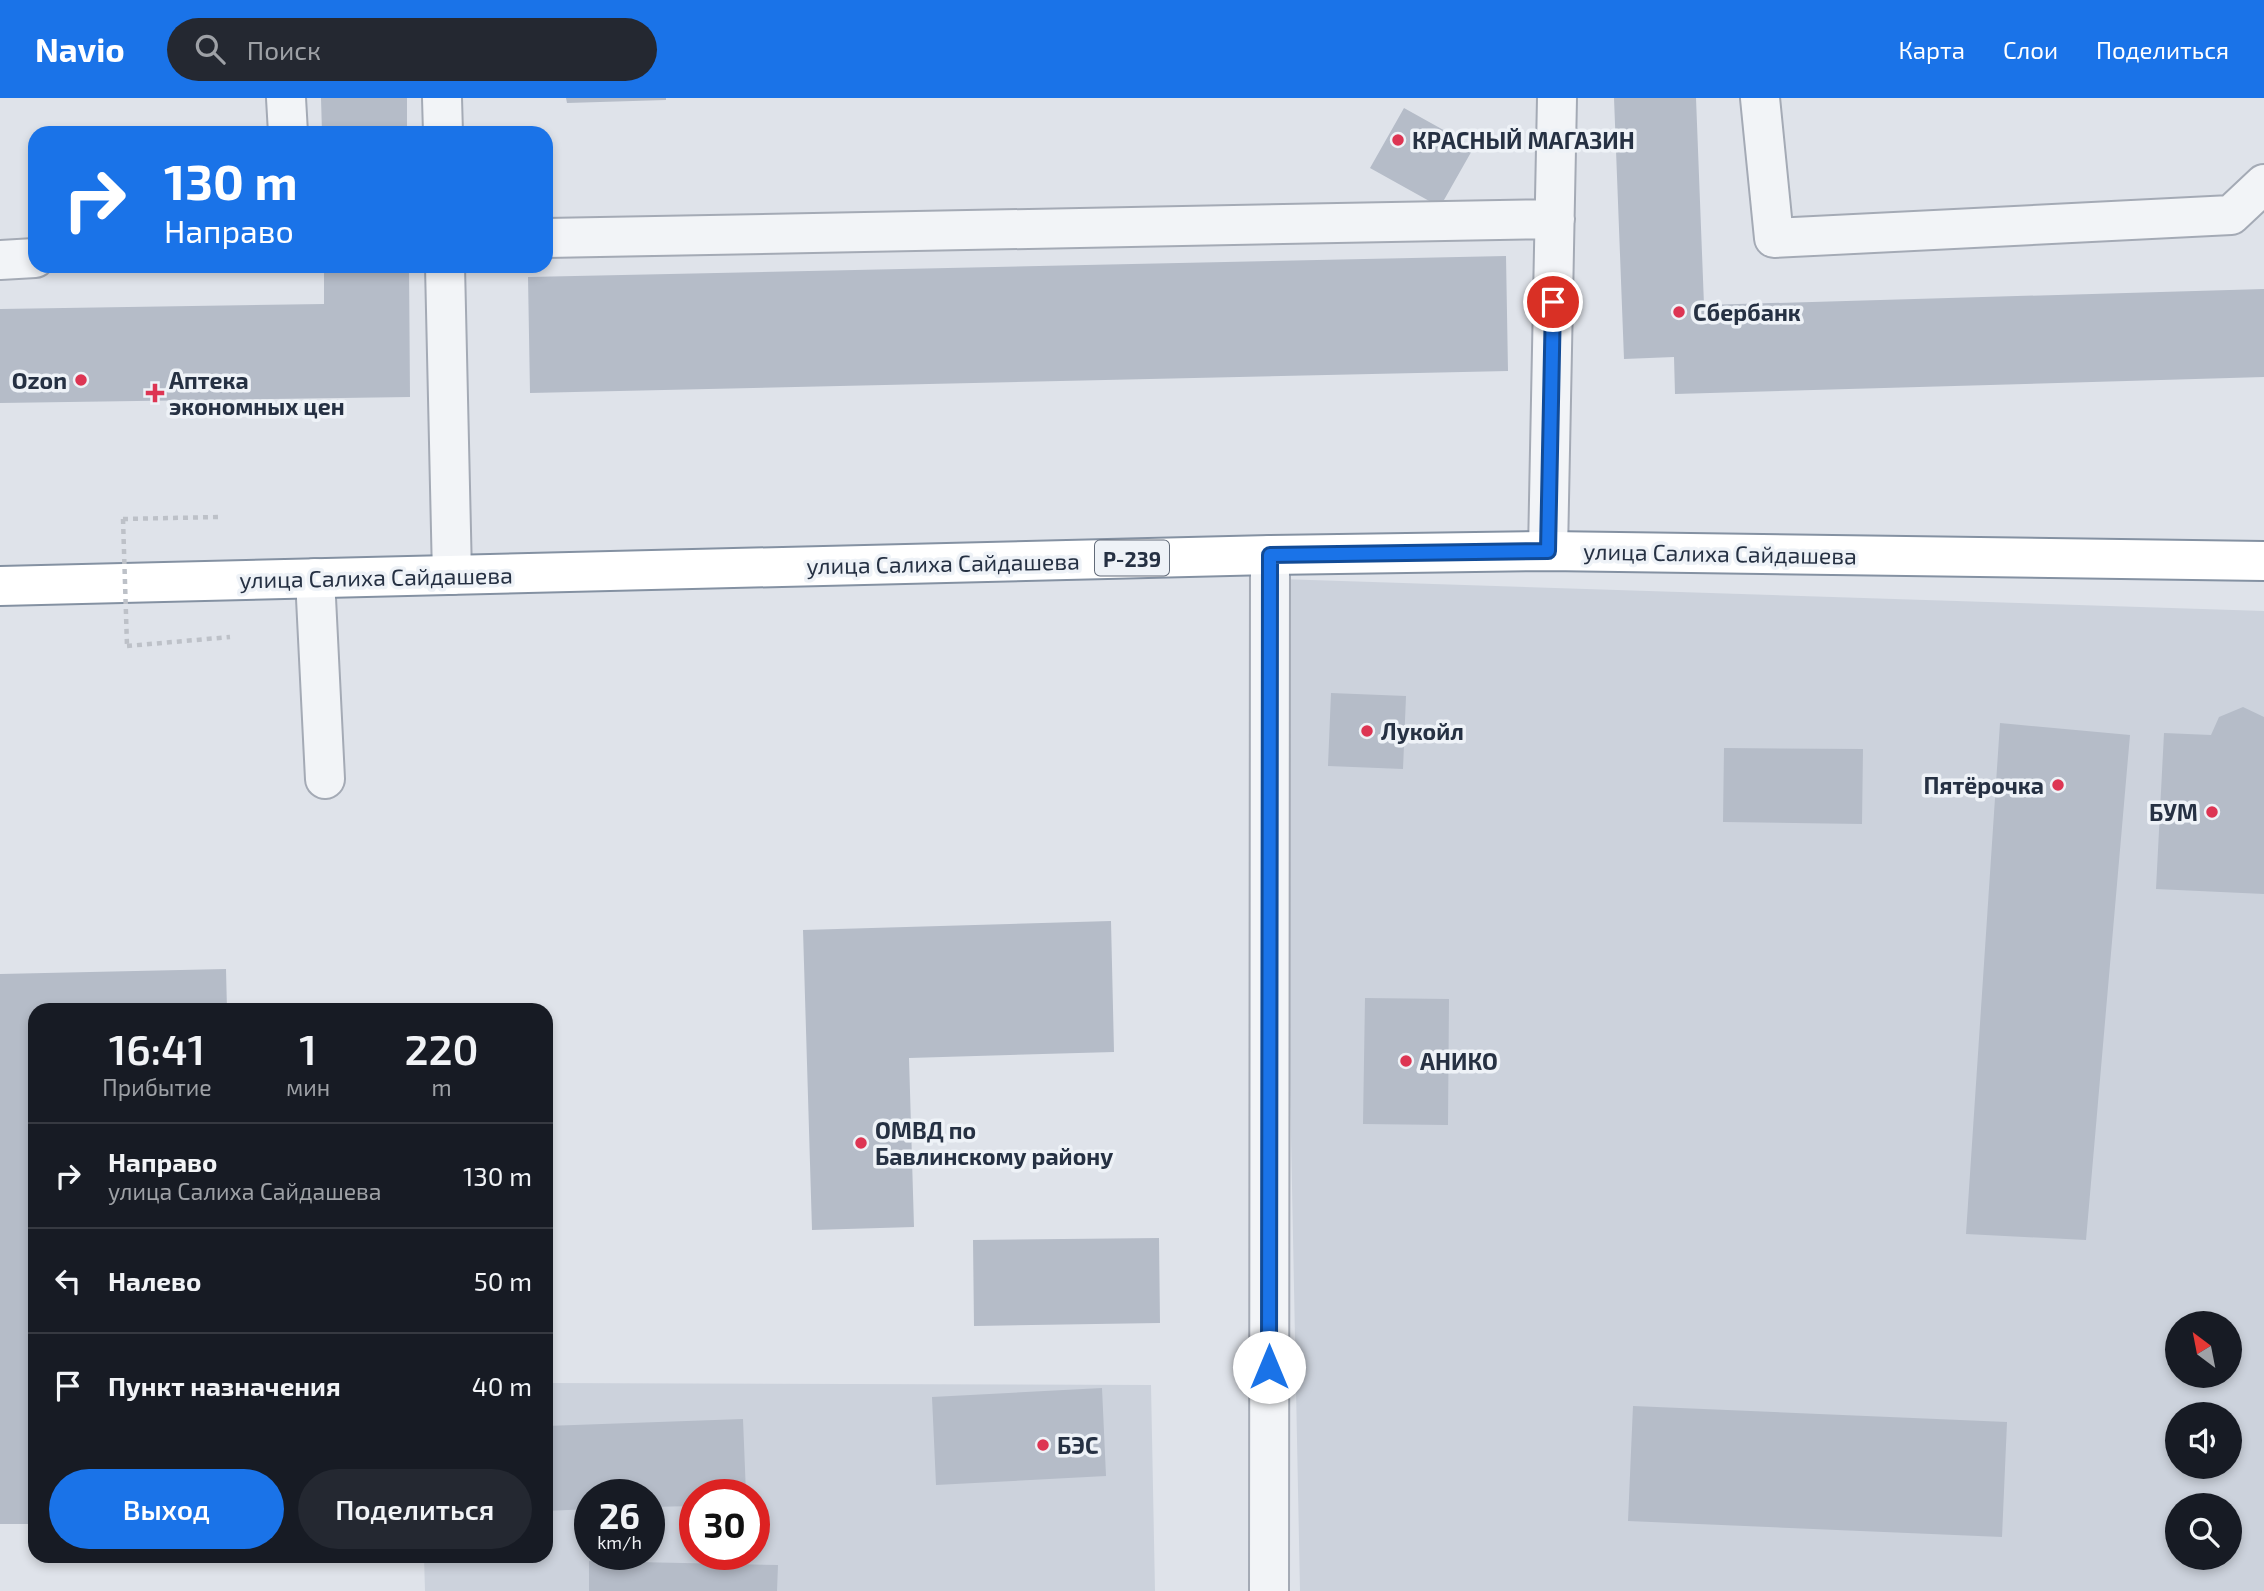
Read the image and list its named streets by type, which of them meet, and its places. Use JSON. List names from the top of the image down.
{
  "streets": {
    "highway": ["улица Салиха Сайдашева", "Р-239"]
  },
  "places": {
    "other": [
      "КРАСНЫЙ МАГАЗИН",
      "Сбербанк",
      "Ozon",
      "Лукойл",
      "Пятёрочка",
      "БУМ",
      "АНИКО",
      "ОМВД по Бавлинскому району",
      "БЭС"
    ],
    "health": ["Аптека экономных цен"]
  },
  "north": "top left",
  "page": {
    "header": "Navio",
    "search": "Поиск",
    "nav": ["Карта", "Слои", "Поделиться"],
    "turn": ["130 m", "Направо"],
    "eta": [
      "16:41",
      "Прибытие",
      "1",
      "мин",
      "220",
      "m"
    ],
    "list": [
      {
        "name": "Направо",
        "note": "улица Салиха Сайдашева",
        "value": "130 m"
      },
      {
        "name": "Налево",
        "value": "50 m"
      },
      {
        "name": "Пункт назначения",
        "value": "40 m"
      }
    ],
    "buttons": ["Выход", "Поделиться"],
    "speed": "26 km/h",
    "limit": "30"
  }
}
